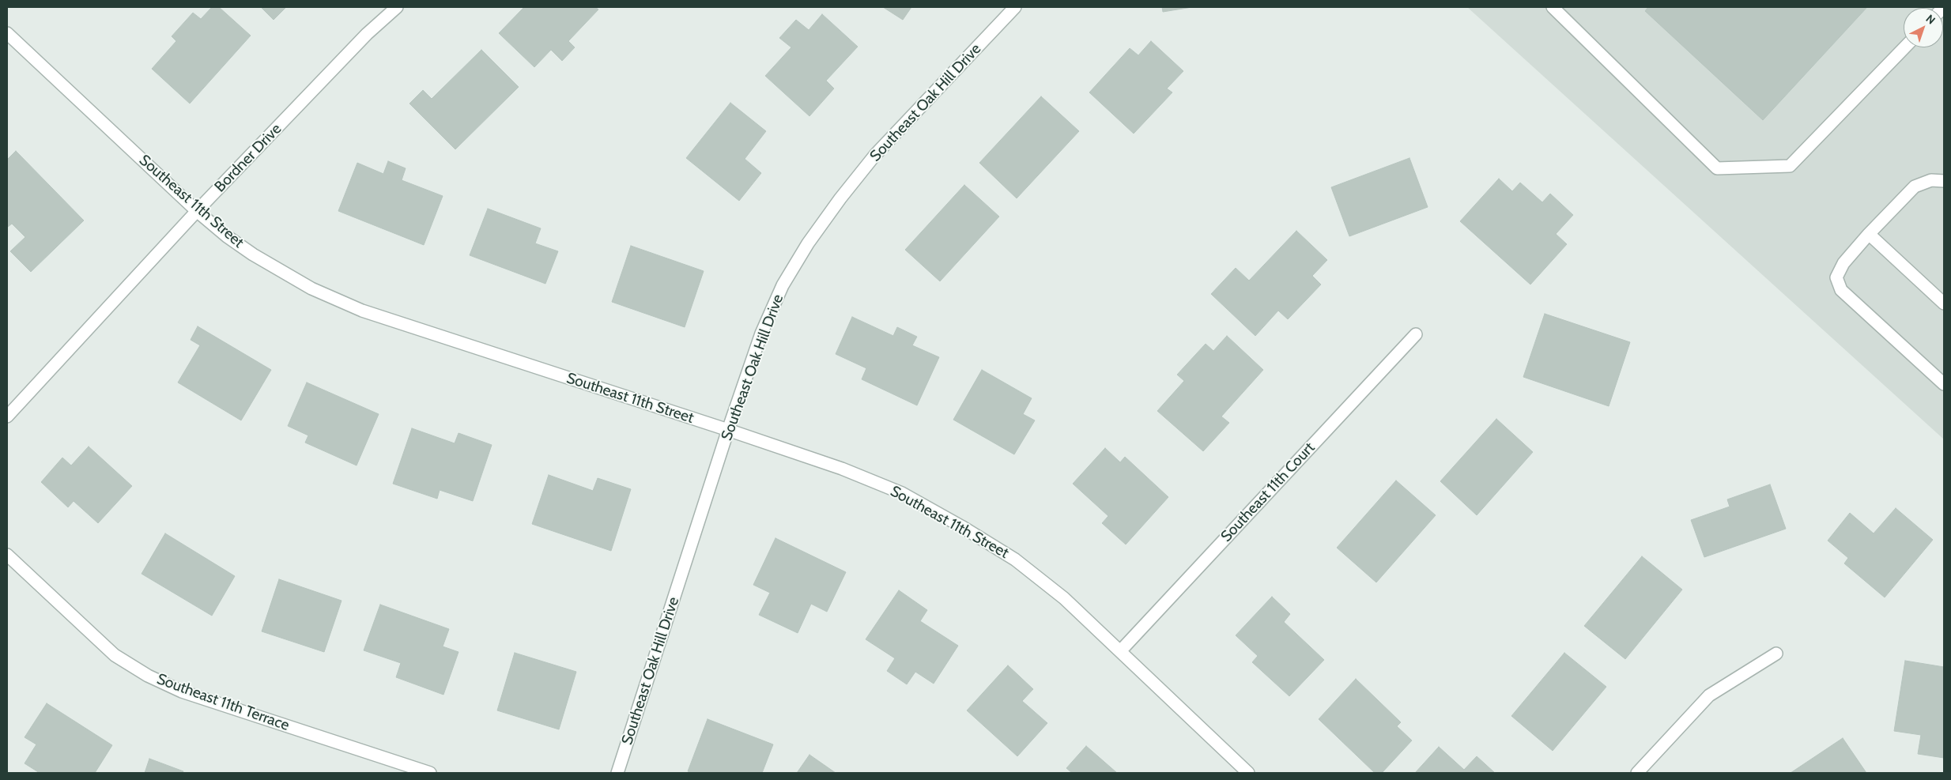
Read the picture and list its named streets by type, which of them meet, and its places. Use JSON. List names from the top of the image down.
{
  "streets": {
    "street": [
      "Southeast Oak Hill Drive",
      "Bordner Drive",
      "Southeast 11th Street",
      "Southeast 11th Court",
      "Southeast 11th Terrace"
    ]
  },
  "crossings": [
    ["Southeast Oak Hill Drive", "Southeast 11th Street"],
    ["Bordner Drive", "Southeast 11th Street"],
    ["Southeast 11th Street", "Southeast 11th Court"]
  ],
  "north": "top right"
}
